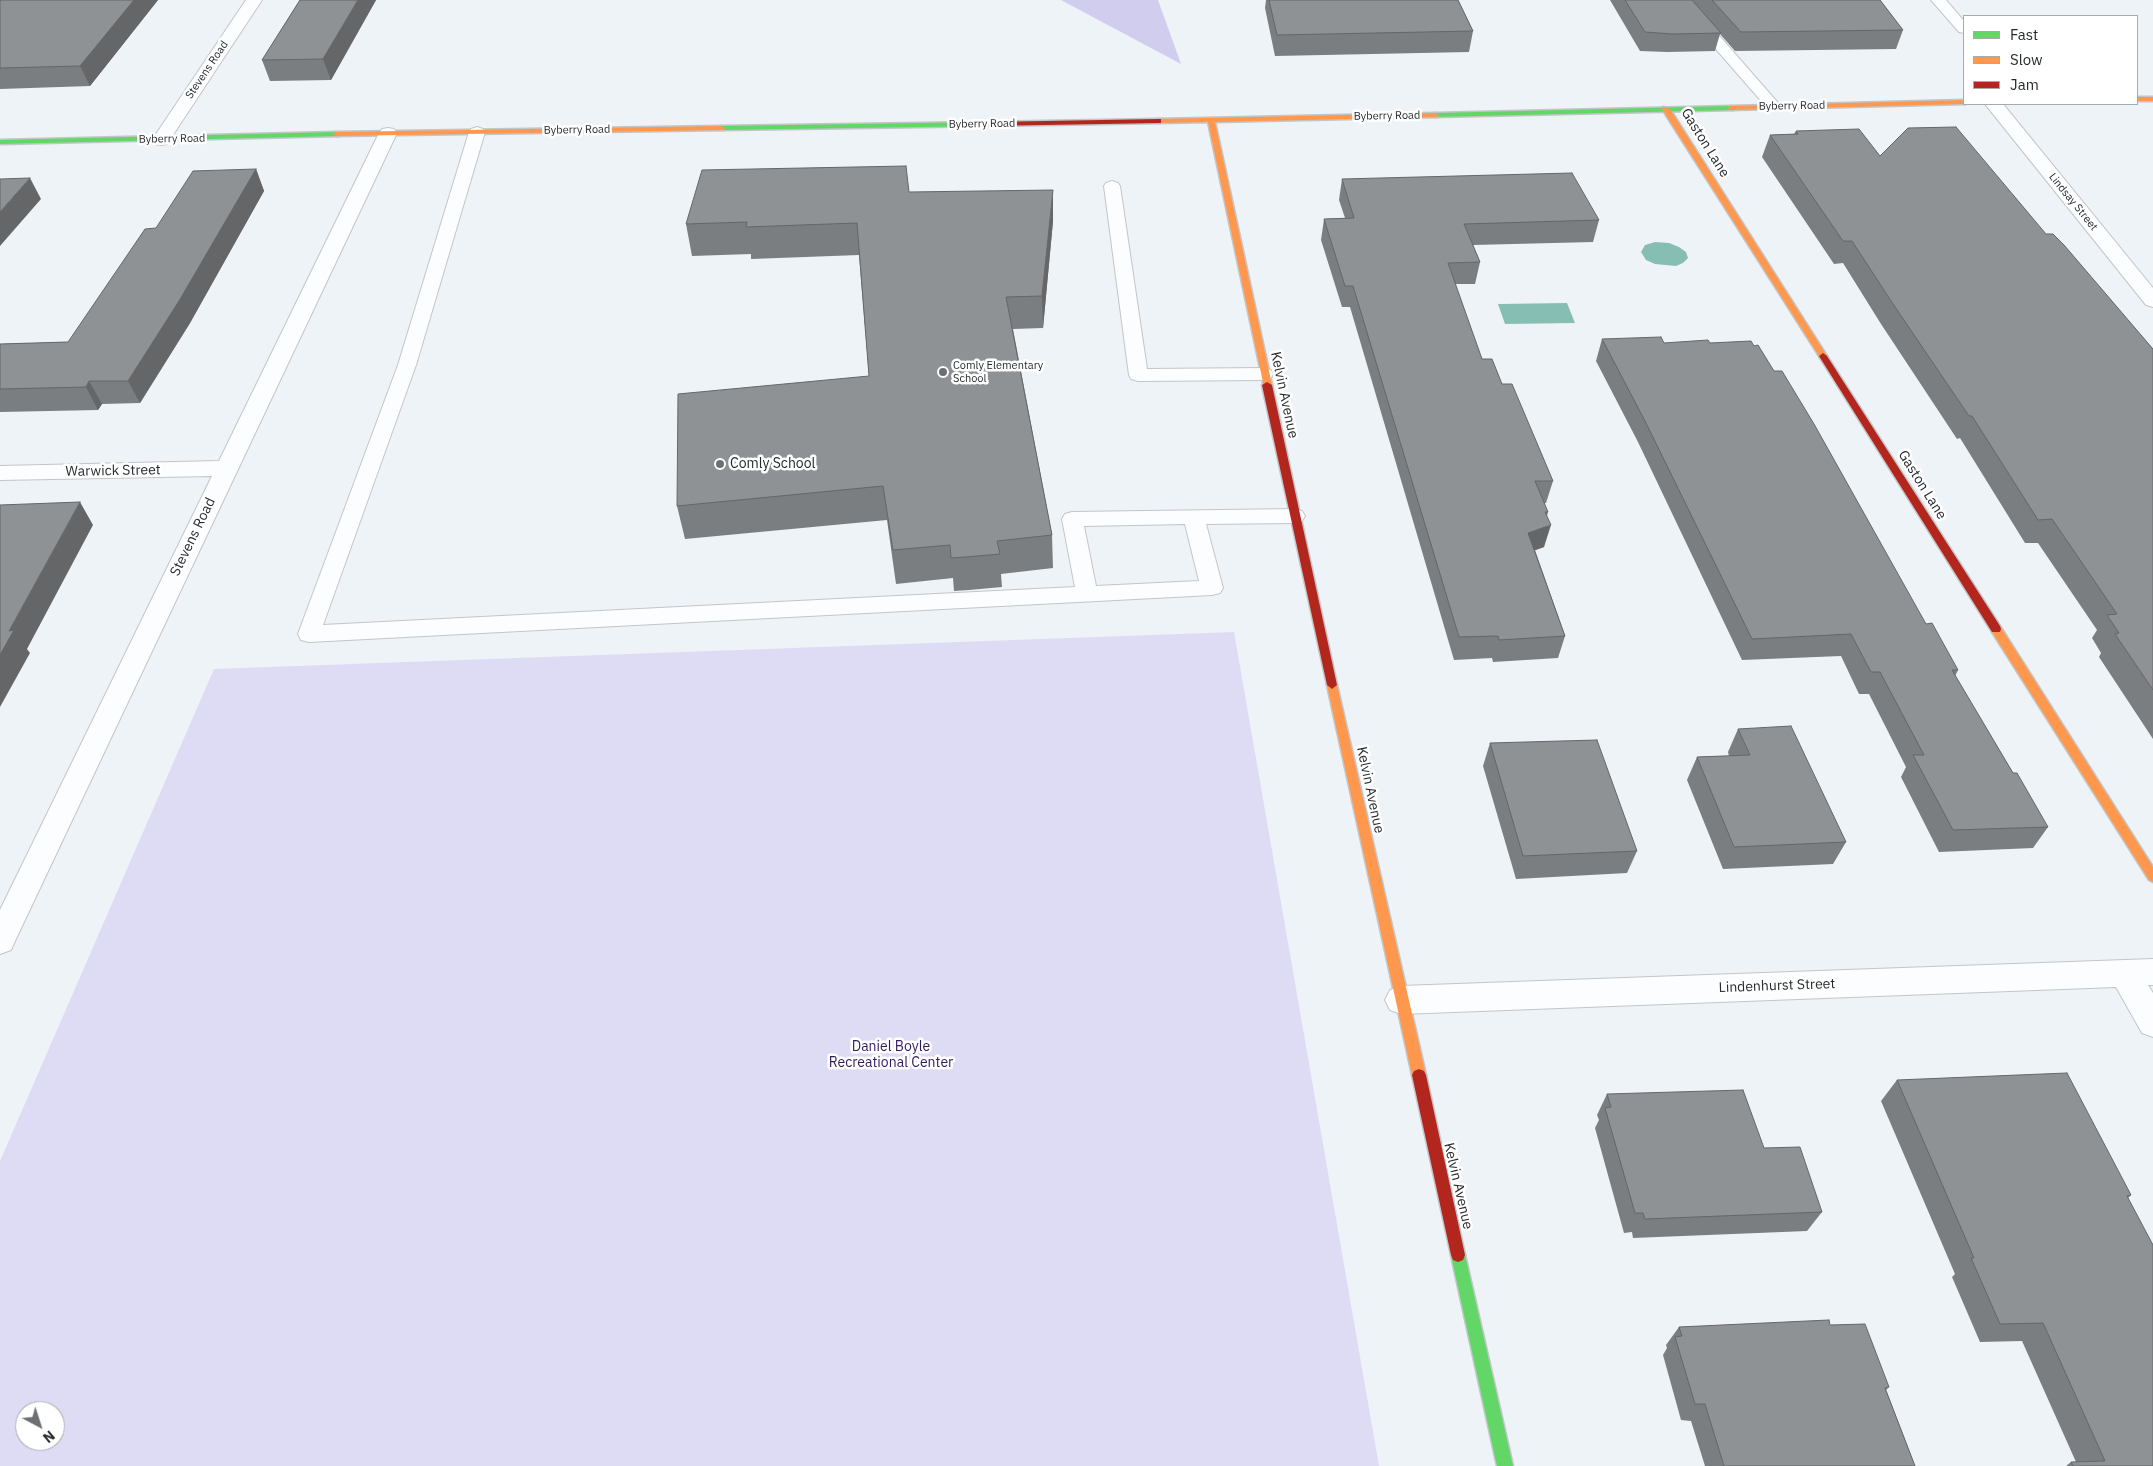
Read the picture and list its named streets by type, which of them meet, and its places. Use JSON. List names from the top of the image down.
{
  "streets": {
    "street": [
      "Stevens Road",
      "Byberry Road",
      "Gaston Lane",
      "Lindsay Street",
      "Kelvin Avenue",
      "Warwick Street",
      "Lindenhurst Street"
    ]
  },
  "crossings": [
    ["Stevens Road", "Byberry Road"],
    ["Stevens Road", "Warwick Street"],
    ["Byberry Road", "Gaston Lane"],
    ["Byberry Road", "Kelvin Avenue"],
    ["Kelvin Avenue", "Lindenhurst Street"]
  ],
  "parks": ["Daniel Boyle Recreational Center"],
  "places": ["Comly Elementary School", "Comly School"],
  "legend": ["Fast", "Slow", "Jam"],
  "north": "bottom right"
}
